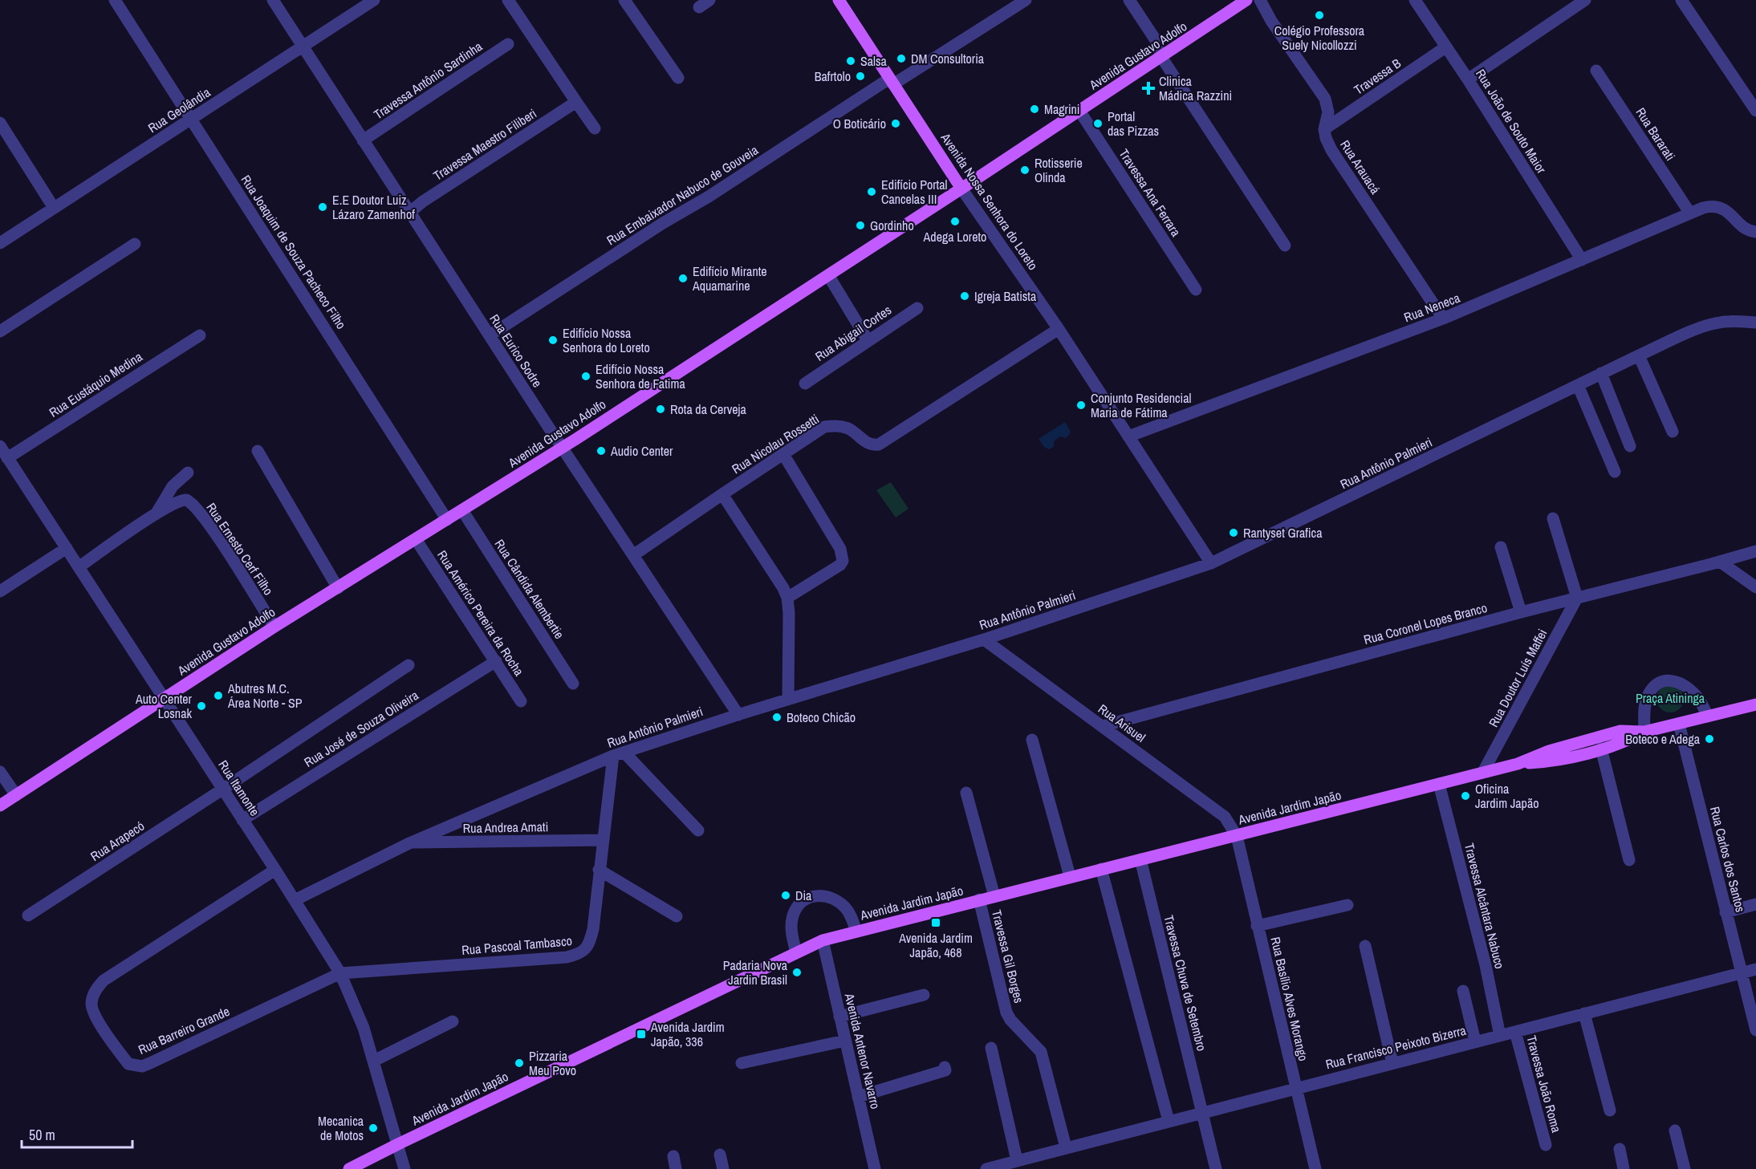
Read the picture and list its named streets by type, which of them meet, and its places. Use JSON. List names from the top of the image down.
{
  "streets": {
    "main road": ["Avenida Gustavo Adolfo", "Avenida Nossa Senhora do Loreto", "Avenida Jardim Japão"],
    "street": [
      "Travessa B",
      "Travessa Antônio Sardinha",
      "Rua Geolândia",
      "Rua João de Souto Maior",
      "Rua Bararati",
      "Travessa Maestro Filiberi",
      "Rua Arauacá",
      "Travessa Ana Ferrara",
      "Rua Embaixador Nabuco de Gouveia",
      "Rua Joaquim de Souza Pacheco Filho",
      "Rua Neneca",
      "Rua Abigail Cortes",
      "Rua Eurico Sodre",
      "Rua Eustáquio Medina",
      "Rua Nicolau Rossetti",
      "Rua Antônio Palmieri",
      "Rua Ernesto Cerf Filho",
      "Rua Cândida Alembertie",
      "Rua Américo Pereira da Rocha",
      "Rua Coronel Lopes Branco",
      "Rua Doutor Luís Maffei",
      "Rua Arisuel",
      "Rua José de Souza Oliveira",
      "Rua Itamonte",
      "Rua Andrea Amati",
      "Rua Arapecó",
      "Rua Carlos dos Santos",
      "Travessa Alcântara Nabuco",
      "Rua Pascoal Tambasco",
      "Travessa Gil Borges",
      "Travessa Chuva de Setembro",
      "Rua Basílio Alves Morango",
      "Rua Barreiro Grande",
      "Rua Francisco Peixoto Bizerra",
      "Avenida Antenor Navarro",
      "Travessa João Roma"
    ]
  },
  "crossings": [
    ["Avenida Gustavo Adolfo", "Travessa Ana Ferrara"],
    ["Avenida Gustavo Adolfo", "Avenida Nossa Senhora do Loreto"],
    ["Avenida Gustavo Adolfo", "Rua Joaquim de Souza Pacheco Filho"],
    ["Avenida Gustavo Adolfo", "Rua Eurico Sodre"],
    ["Avenida Gustavo Adolfo", "Rua Ernesto Cerf Filho"],
    ["Avenida Gustavo Adolfo", "Rua Cândida Alembertie"],
    ["Avenida Gustavo Adolfo", "Rua Américo Pereira da Rocha"],
    ["Avenida Gustavo Adolfo", "Rua Itamonte"],
    ["Travessa B", "Rua João de Souto Maior"],
    ["Travessa B", "Rua Arauacá"],
    ["Travessa Antônio Sardinha", "Rua Eurico Sodre"],
    ["Rua Geolândia", "Rua Joaquim de Souza Pacheco Filho"],
    ["Rua Geolândia", "Rua Eurico Sodre"],
    ["Rua João de Souto Maior", "Rua Neneca"],
    ["Rua Bararati", "Rua Neneca"],
    ["Travessa Maestro Filiberi", "Rua Eurico Sodre"],
    ["Rua Arauacá", "Rua Neneca"],
    ["Rua Embaixador Nabuco de Gouveia", "Avenida Nossa Senhora do Loreto"],
    ["Rua Embaixador Nabuco de Gouveia", "Rua Eurico Sodre"],
    ["Avenida Nossa Senhora do Loreto", "Rua Neneca"],
    ["Avenida Nossa Senhora do Loreto", "Rua Nicolau Rossetti"],
    ["Avenida Nossa Senhora do Loreto", "Rua Antônio Palmieri"],
    ["Rua Eurico Sodre", "Rua Nicolau Rossetti"],
    ["Rua Eurico Sodre", "Rua Antônio Palmieri"],
    ["Rua Eustáquio Medina", "Rua Itamonte"],
    ["Rua Antônio Palmieri", "Rua Arisuel"],
    ["Rua Antônio Palmieri", "Rua Itamonte"],
    ["Rua Antônio Palmieri", "Rua Andrea Amati"],
    ["Rua Antônio Palmieri", "Rua Pascoal Tambasco"],
    ["Rua Ernesto Cerf Filho", "Rua Itamonte"],
    ["Rua Américo Pereira da Rocha", "Rua José de Souza Oliveira"],
    ["Rua Coronel Lopes Branco", "Rua Doutor Luís Maffei"],
    ["Rua Coronel Lopes Branco", "Rua Arisuel"],
    ["Rua Doutor Luís Maffei", "Avenida Jardim Japão"],
    ["Rua Arisuel", "Avenida Jardim Japão"],
    ["Rua Arisuel", "Rua Basílio Alves Morango"],
    ["Rua José de Souza Oliveira", "Rua Itamonte"],
    ["Rua Itamonte", "Avenida Jardim Japão"],
    ["Rua Itamonte", "Rua Arapecó"],
    ["Rua Itamonte", "Rua Pascoal Tambasco"],
    ["Rua Itamonte", "Rua Barreiro Grande"],
    ["Avenida Jardim Japão", "Rua Carlos dos Santos"],
    ["Avenida Jardim Japão", "Travessa Alcântara Nabuco"],
    ["Avenida Jardim Japão", "Travessa Gil Borges"],
    ["Avenida Jardim Japão", "Travessa Chuva de Setembro"],
    ["Avenida Jardim Japão", "Rua Basílio Alves Morango"],
    ["Avenida Jardim Japão", "Avenida Antenor Navarro"],
    ["Rua Andrea Amati", "Rua Pascoal Tambasco"],
    ["Rua Carlos dos Santos", "Rua Francisco Peixoto Bizerra"],
    ["Travessa Alcântara Nabuco", "Rua Francisco Peixoto Bizerra"],
    ["Rua Pascoal Tambasco", "Rua Barreiro Grande"],
    ["Travessa Gil Borges", "Rua Francisco Peixoto Bizerra"],
    ["Travessa Chuva de Setembro", "Rua Francisco Peixoto Bizerra"],
    ["Rua Basílio Alves Morango", "Rua Francisco Peixoto Bizerra"],
    ["Rua Francisco Peixoto Bizerra", "Travessa João Roma"]
  ],
  "parks": ["Praça Atininga"],
  "places": {
    "other": [
      "Colégio Professora Suely Nicollozzi",
      "DM Consultoria",
      "Salsa",
      "Bafrtolo",
      "Magrini",
      "O Boticário",
      "Portal das Pizzas",
      "Rotisserie Olinda",
      "Edifício Portal Cancelas III",
      "E.E Doutor Luiz Lázaro Zamenhof",
      "Adega Loreto",
      "Gordinho",
      "Edifício Mirante Aquamarine",
      "Igreja Batista",
      "Edifício Nossa Senhora do Loreto",
      "Edifício Nossa Senhora de Fatima",
      "Conjunto Residencial Maria de Fátima",
      "Rota da Cerveja",
      "Audio Center",
      "Rantyset Grafica",
      "Abutres M.C. Área Norte - SP",
      "Auto Center Losnak",
      "Boteco Chicão",
      "Boteco e Adega",
      "Oficina Jardim Japão",
      "Dia",
      "Padaria Nova Jardin Brasil",
      "Pizzaria Meu Povo",
      "Mecanica de Motos"
    ],
    "health": ["Clinica Mádica Razzini"],
    "transit": ["Avenida Jardim Japão, 468", "Avenida Jardim Japão, 336"]
  },
  "scale_bar": "50 m"
}
